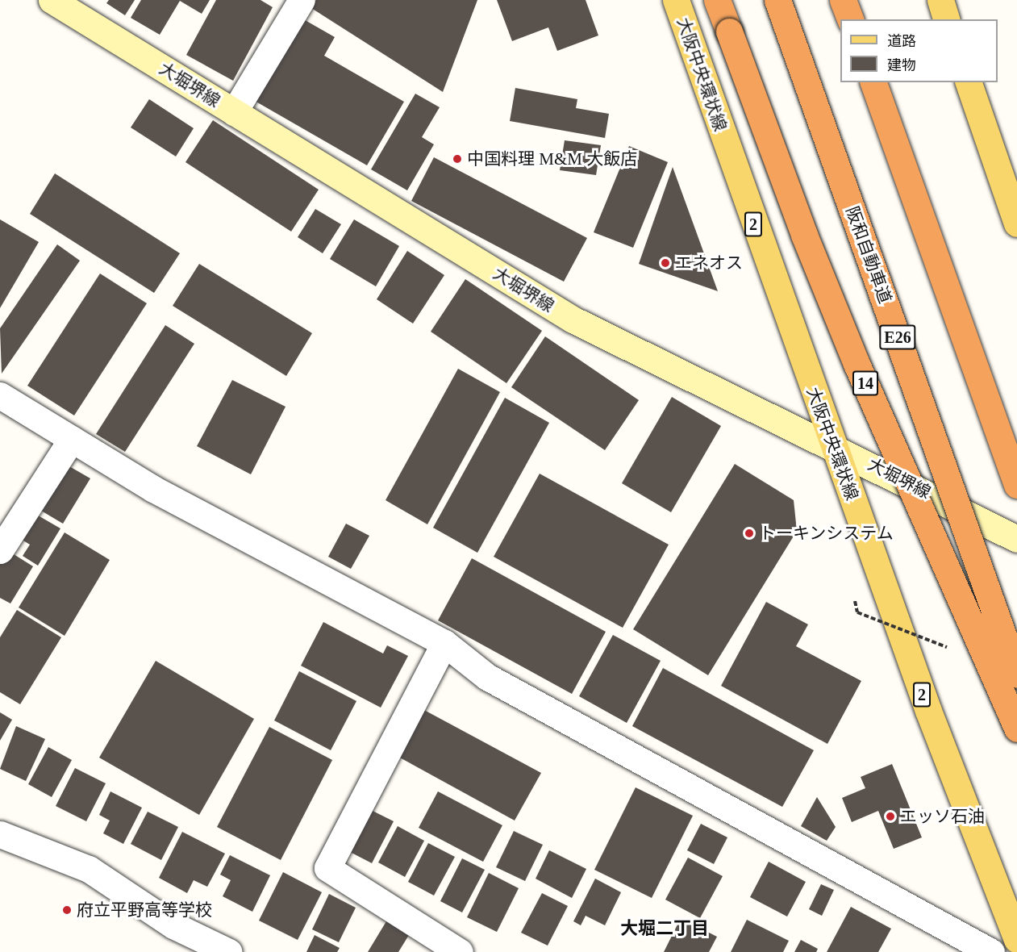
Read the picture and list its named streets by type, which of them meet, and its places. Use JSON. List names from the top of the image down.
{
  "streets": {
    "highway": ["阪和自動車道", "E26", "14"],
    "main road": ["大阪中央環状線", "大堀堺線", "2"]
  },
  "crossings": [
    ["大阪中央環状線", "大堀堺線"]
  ],
  "districts": ["大堀二丁目"],
  "places": [
    "中国料理 M&M 大飯店",
    "エネオス",
    "トーキンシステム",
    "エッソ石油",
    "府立平野高等学校"
  ],
  "legend": ["道路", "建物"]
}
